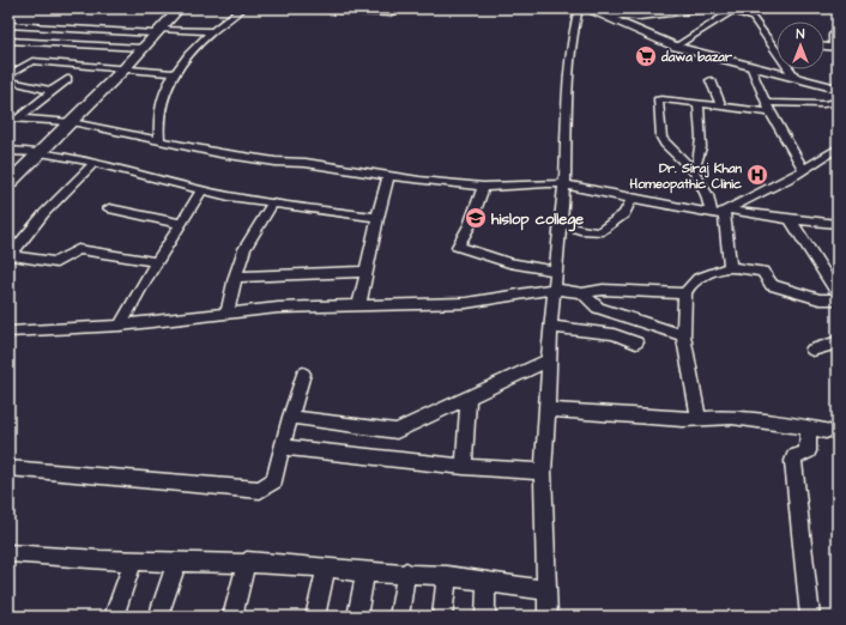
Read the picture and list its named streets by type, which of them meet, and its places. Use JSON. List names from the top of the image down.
{
  "places": {
    "supermarket": ["dawa bazar"],
    "hospital": ["Dr. Siraj Khan Homeopathic Clinic"],
    "school or university": ["hislop college"]
  },
  "north": "top"
}
